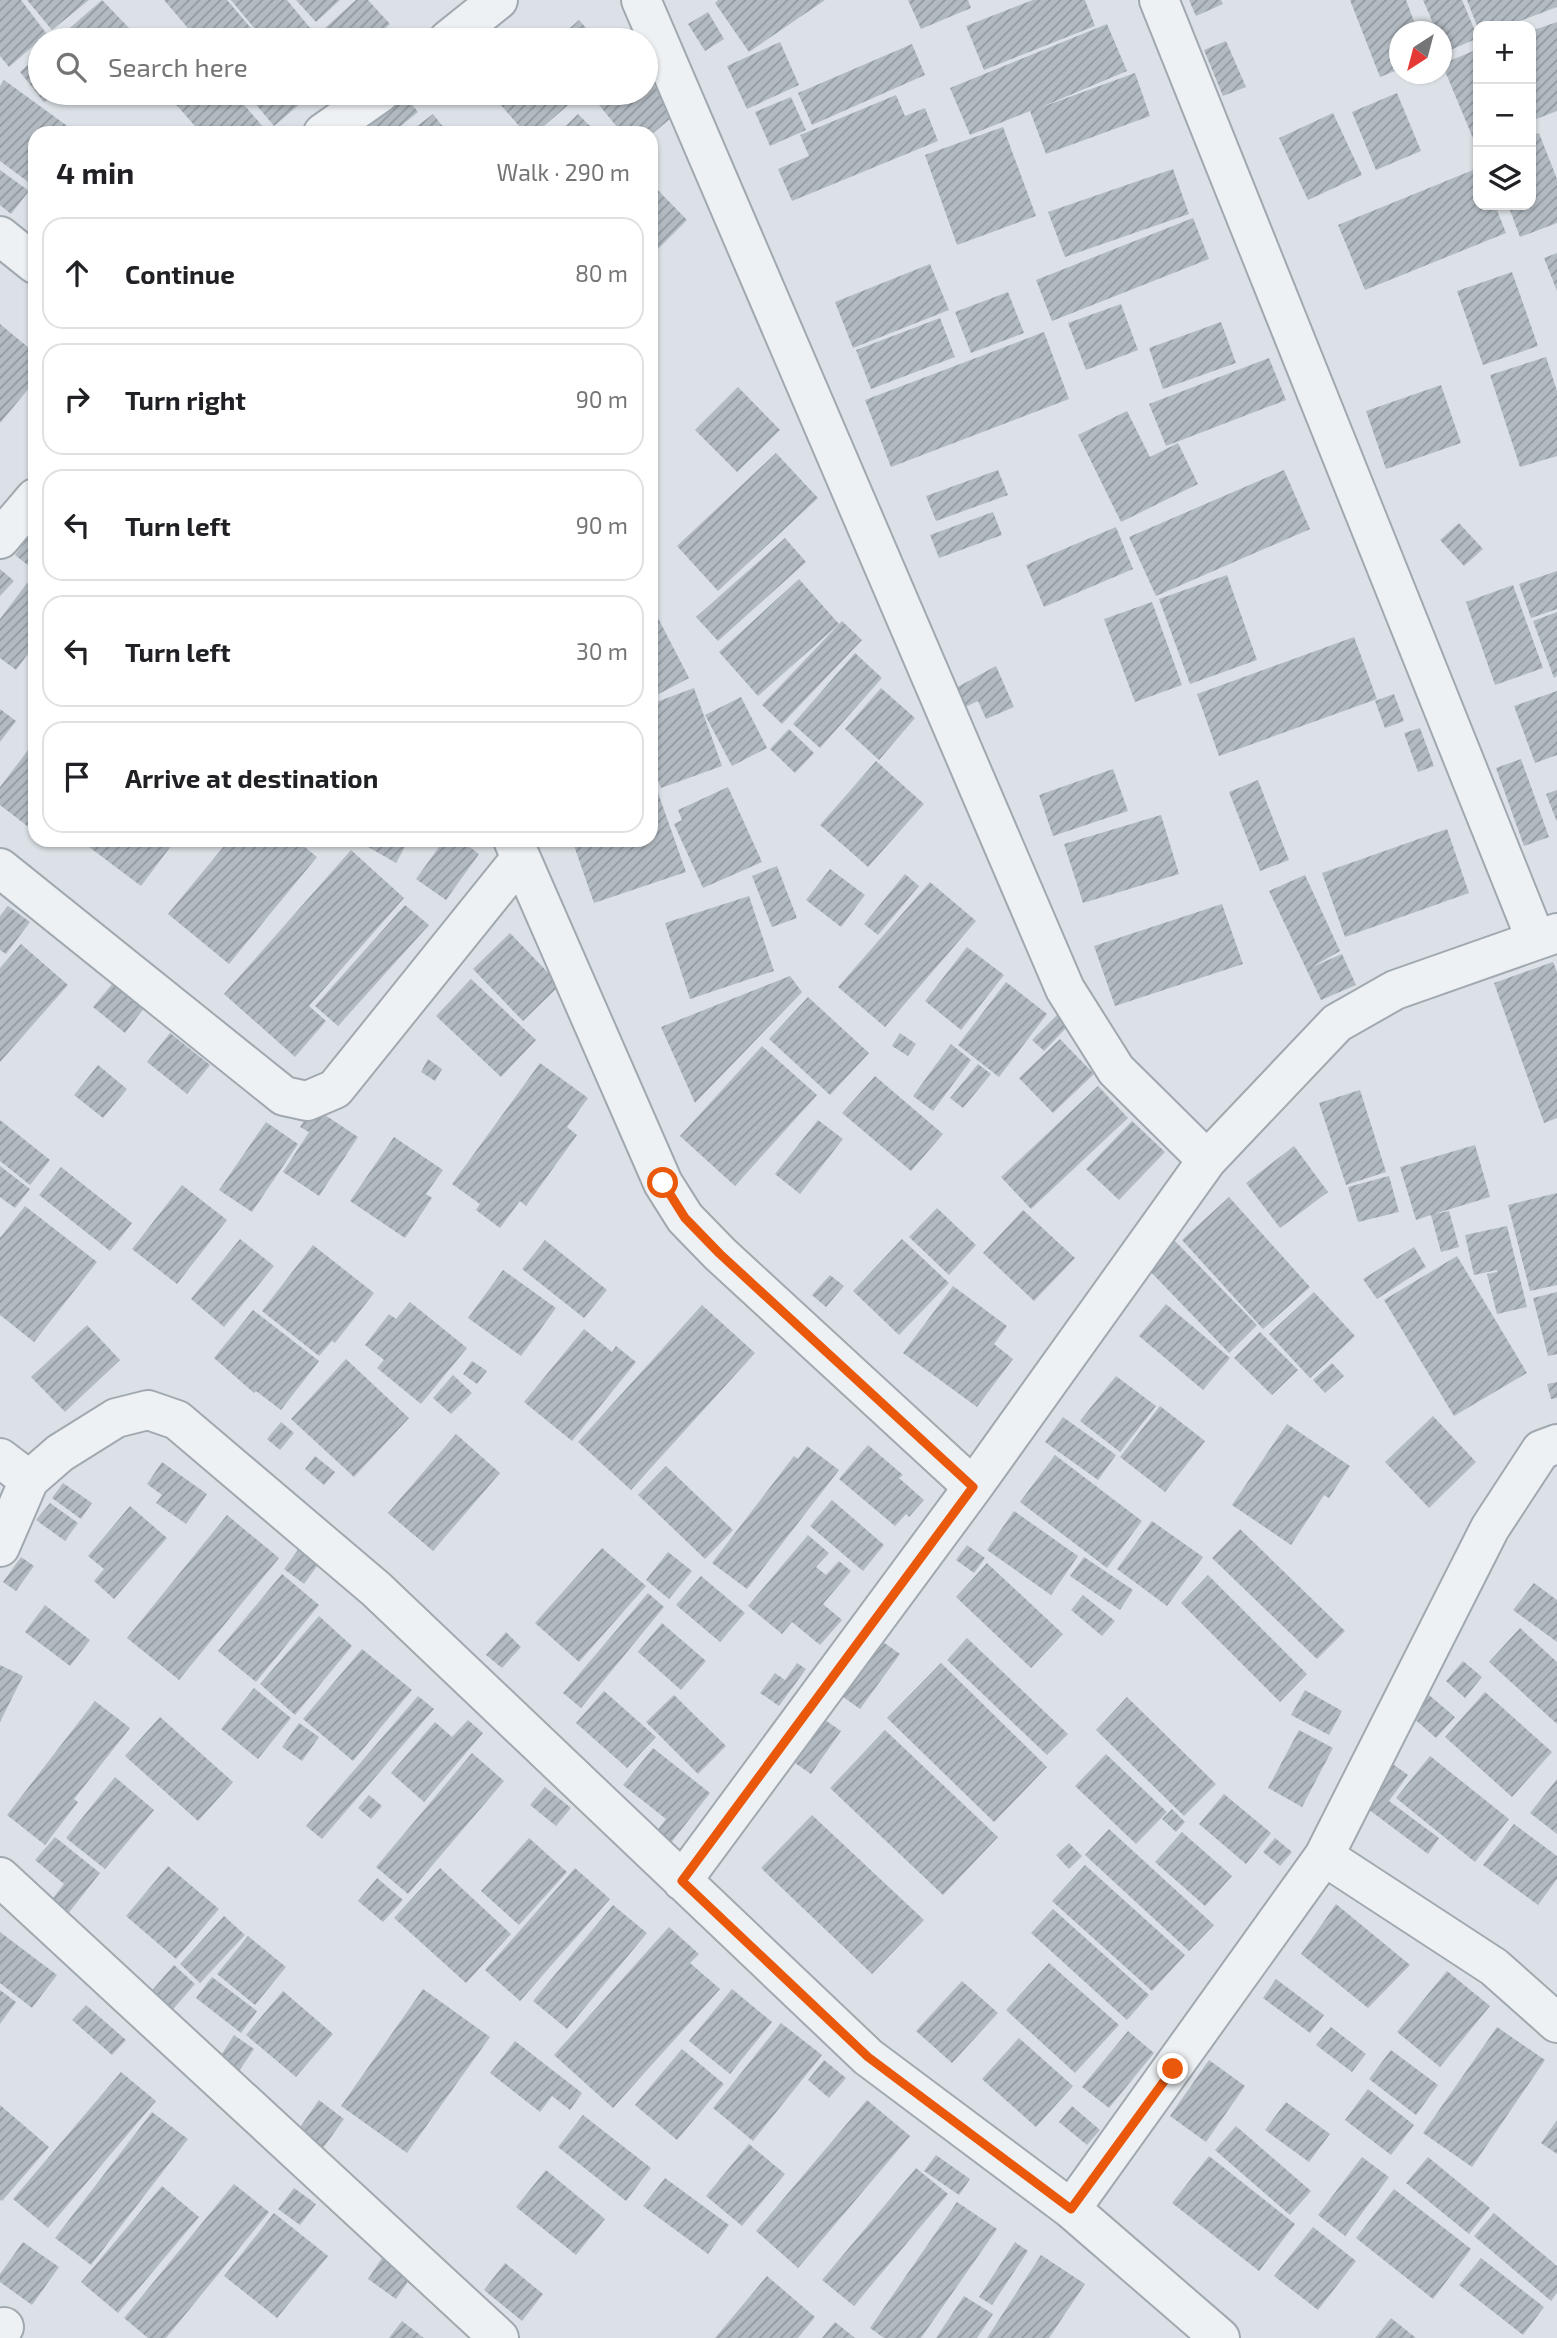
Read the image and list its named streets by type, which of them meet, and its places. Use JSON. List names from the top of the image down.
{
  "north": "bottom left",
  "page": {
    "map_buttons": ["+", "−"],
    "search": "Search here",
    "heading": ["4 min", "Walk · 290 m"],
    "list": [
      ["Continue", "80 m"],
      ["Turn right", "90 m"],
      ["Turn left", "90 m"],
      ["Turn left", "30 m"],
      "Arrive at destination"
    ]
  }
}
